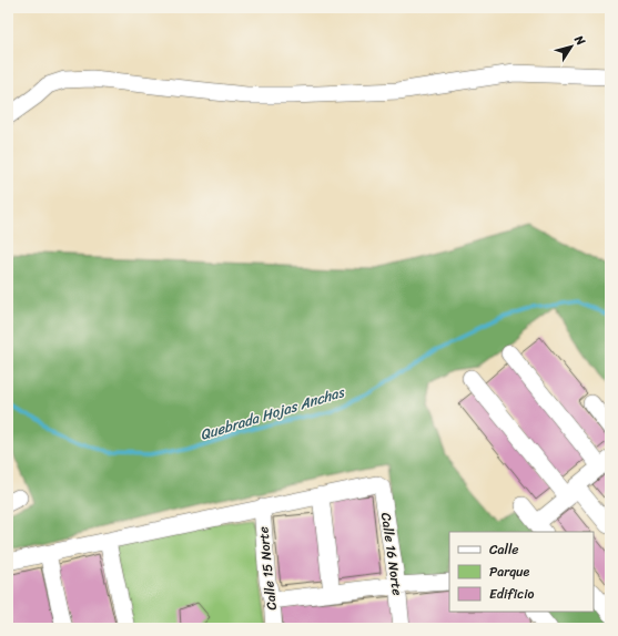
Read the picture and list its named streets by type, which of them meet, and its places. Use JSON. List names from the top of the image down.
{
  "streets": {
    "street": ["Calle 16 Norte", "Calle 15 Norte"]
  },
  "water": ["Quebrada Hojas Anchas"],
  "legend": ["Calle", "Parque", "Edificio"],
  "north": "top right"
}
